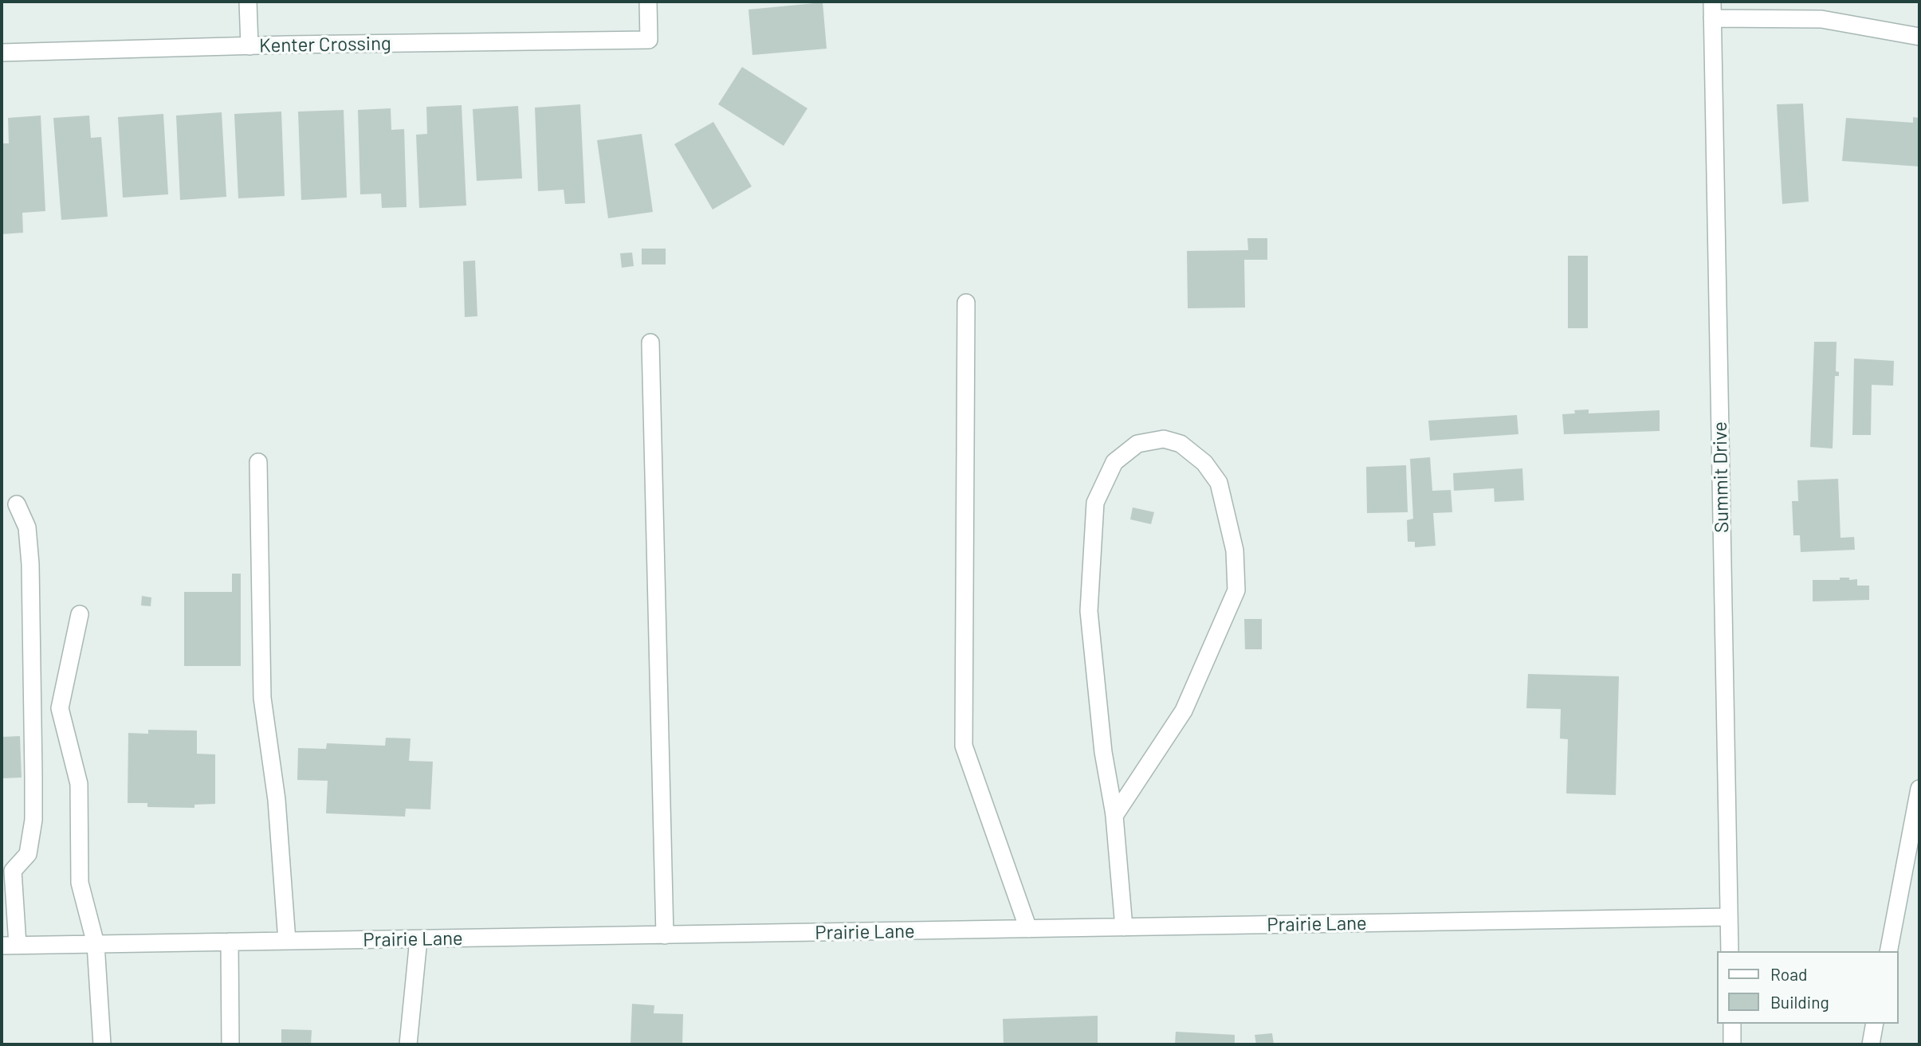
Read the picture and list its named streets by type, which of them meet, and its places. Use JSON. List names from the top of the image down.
{
  "streets": {
    "street": ["Kenter Crossing", "Summit Drive", "Prairie Lane"]
  },
  "crossings": [
    ["Summit Drive", "Prairie Lane"]
  ],
  "legend": ["Road", "Building"]
}
